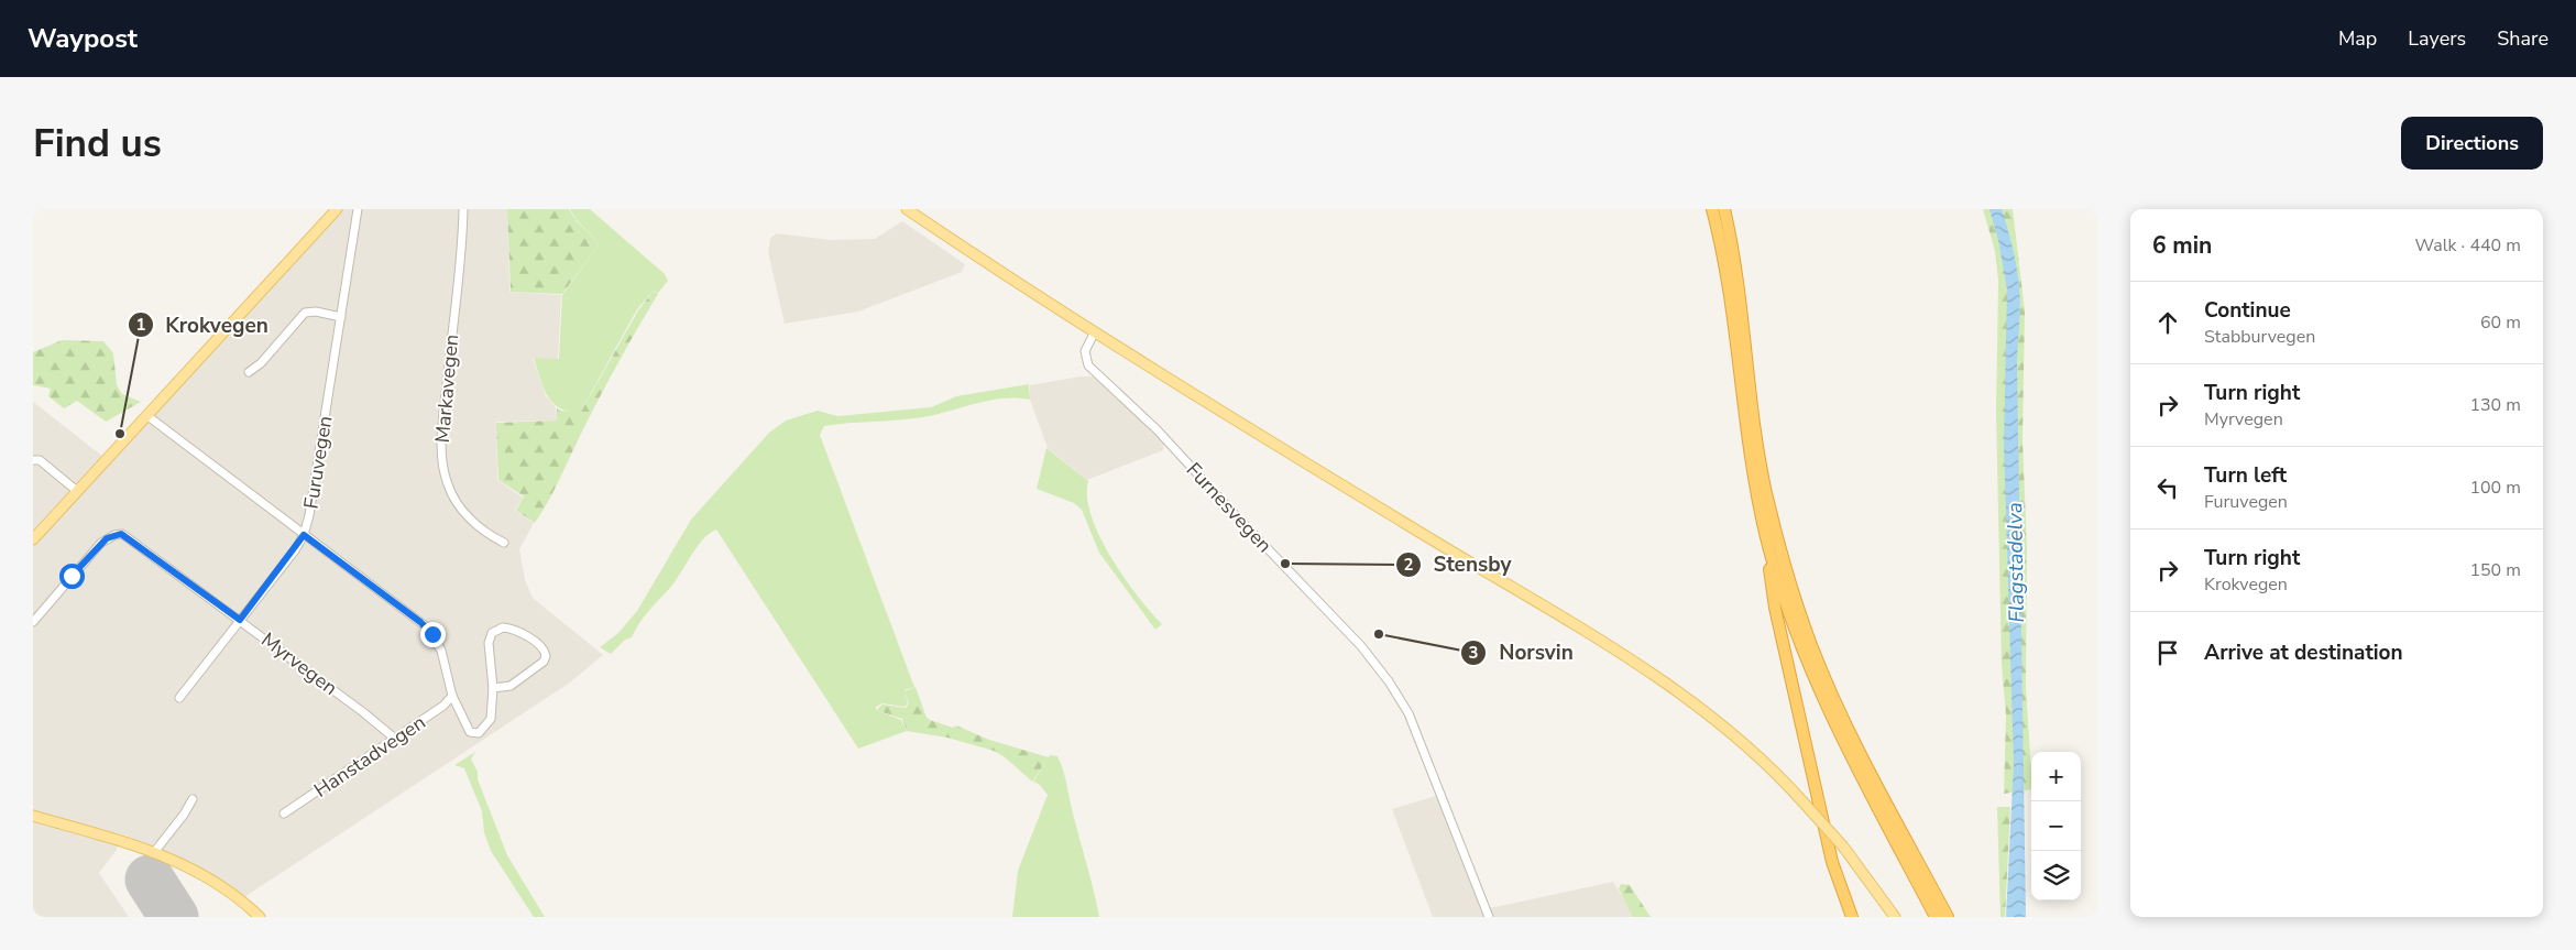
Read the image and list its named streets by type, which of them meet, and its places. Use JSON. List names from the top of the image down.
{
  "streets": {
    "street": [
      "Markavegen",
      "Furuvegen",
      "Furnesvegen",
      "Myrvegen",
      "Hanstadvegen"
    ]
  },
  "crossings": [
    ["Furuvegen", "Myrvegen"],
    ["Myrvegen", "Hanstadvegen"]
  ],
  "water": ["Flagstadelva"],
  "places": ["Krokvegen", "Stensby", "Norsvin"],
  "page": {
    "header": "Waypost",
    "nav": ["Map", "Layers", "Share"],
    "buttons": "Directions",
    "title": "Find us",
    "heading": ["6 min", "Walk · 440 m"],
    "list": [
      ["Continue", "Stabburvegen", "60 m"],
      ["Turn right", "Myrvegen", "130 m"],
      ["Turn left", "Furuvegen", "100 m"],
      ["Turn right", "Krokvegen", "150 m"],
      "Arrive at destination"
    ],
    "map_buttons": ["+", "−"]
  }
}
